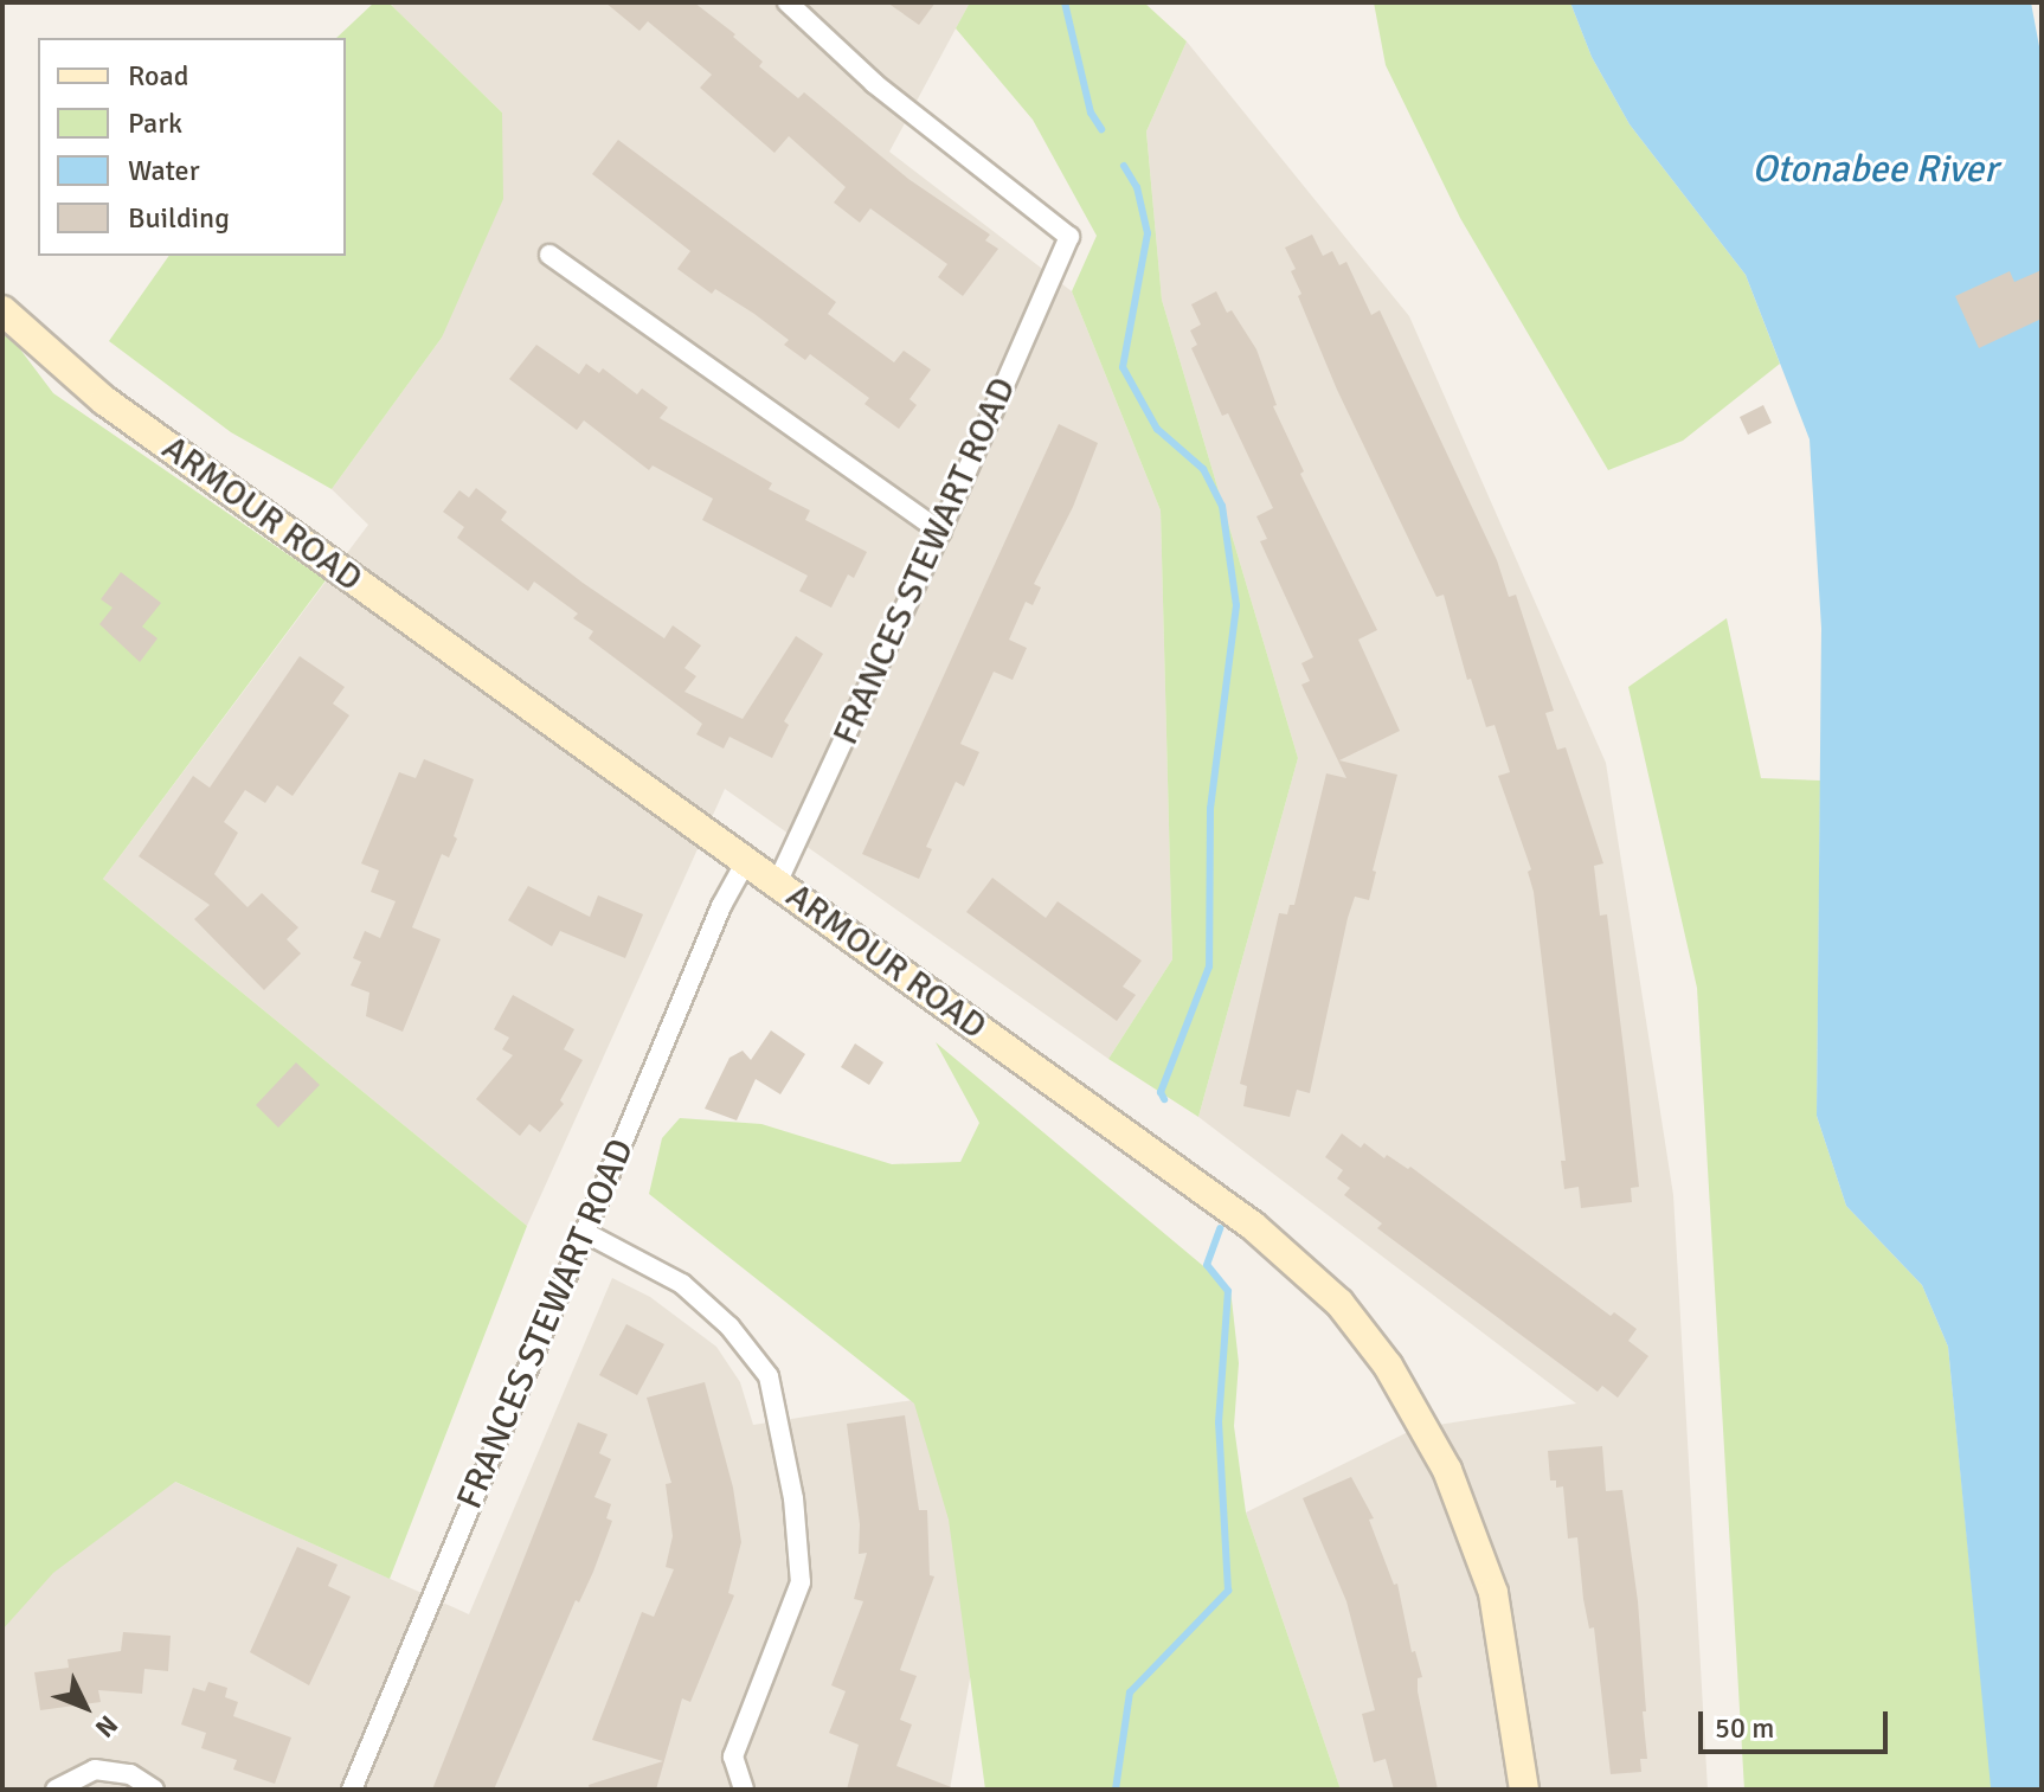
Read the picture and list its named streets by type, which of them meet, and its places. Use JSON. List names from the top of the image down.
{
  "streets": {
    "main road": ["ARMOUR ROAD"],
    "street": ["FRANCES STEWART ROAD"]
  },
  "crossings": [
    ["ARMOUR ROAD", "FRANCES STEWART ROAD"]
  ],
  "water": ["Otonabee River"],
  "legend": [
    "Road",
    "Park",
    "Water",
    "Building"
  ],
  "scale_bar": "50 m",
  "north": "bottom right"
}
